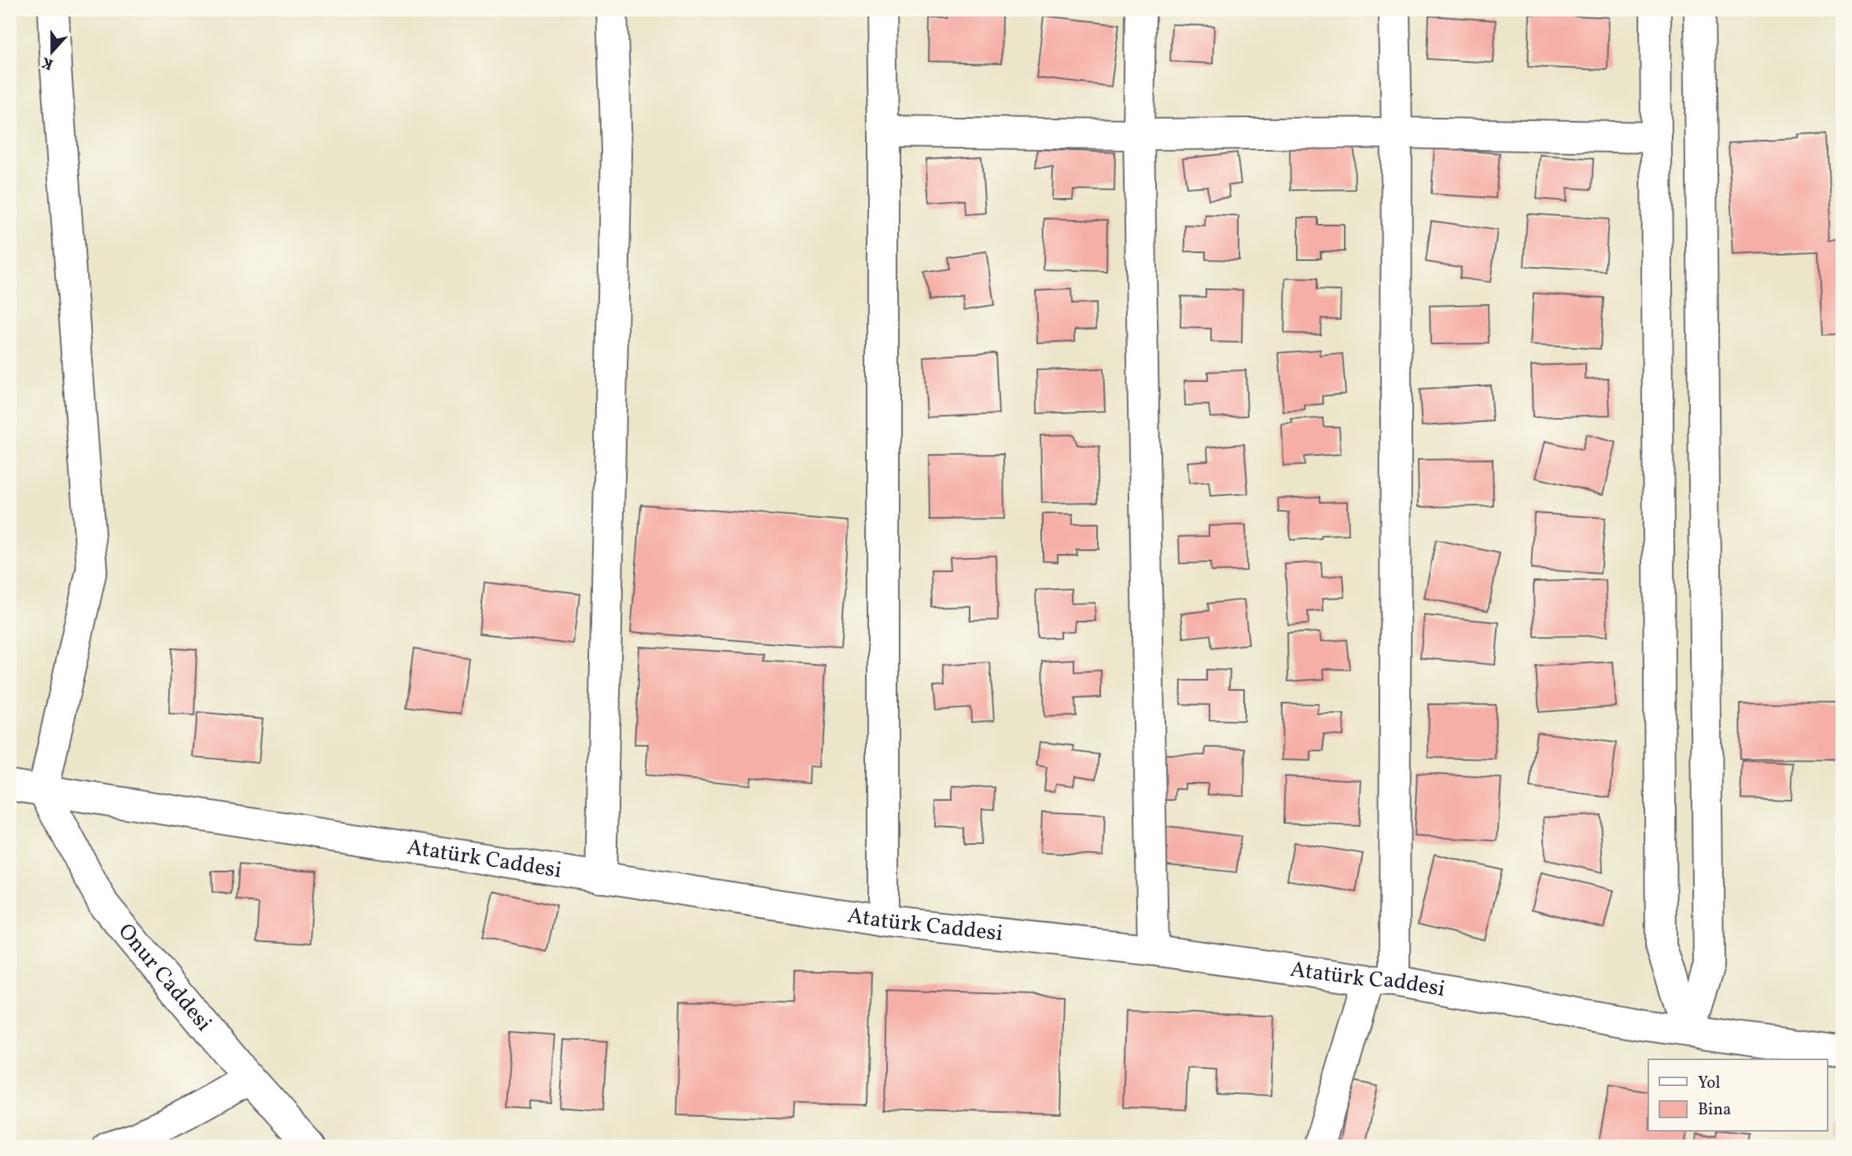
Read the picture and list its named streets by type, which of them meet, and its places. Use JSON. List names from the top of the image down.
{
  "streets": {
    "street": ["Atatürk Caddesi", "Onur Caddesi"]
  },
  "crossings": [
    ["Atatürk Caddesi", "Onur Caddesi"]
  ],
  "legend": ["Yol", "Bina"],
  "north": "bottom"
}
